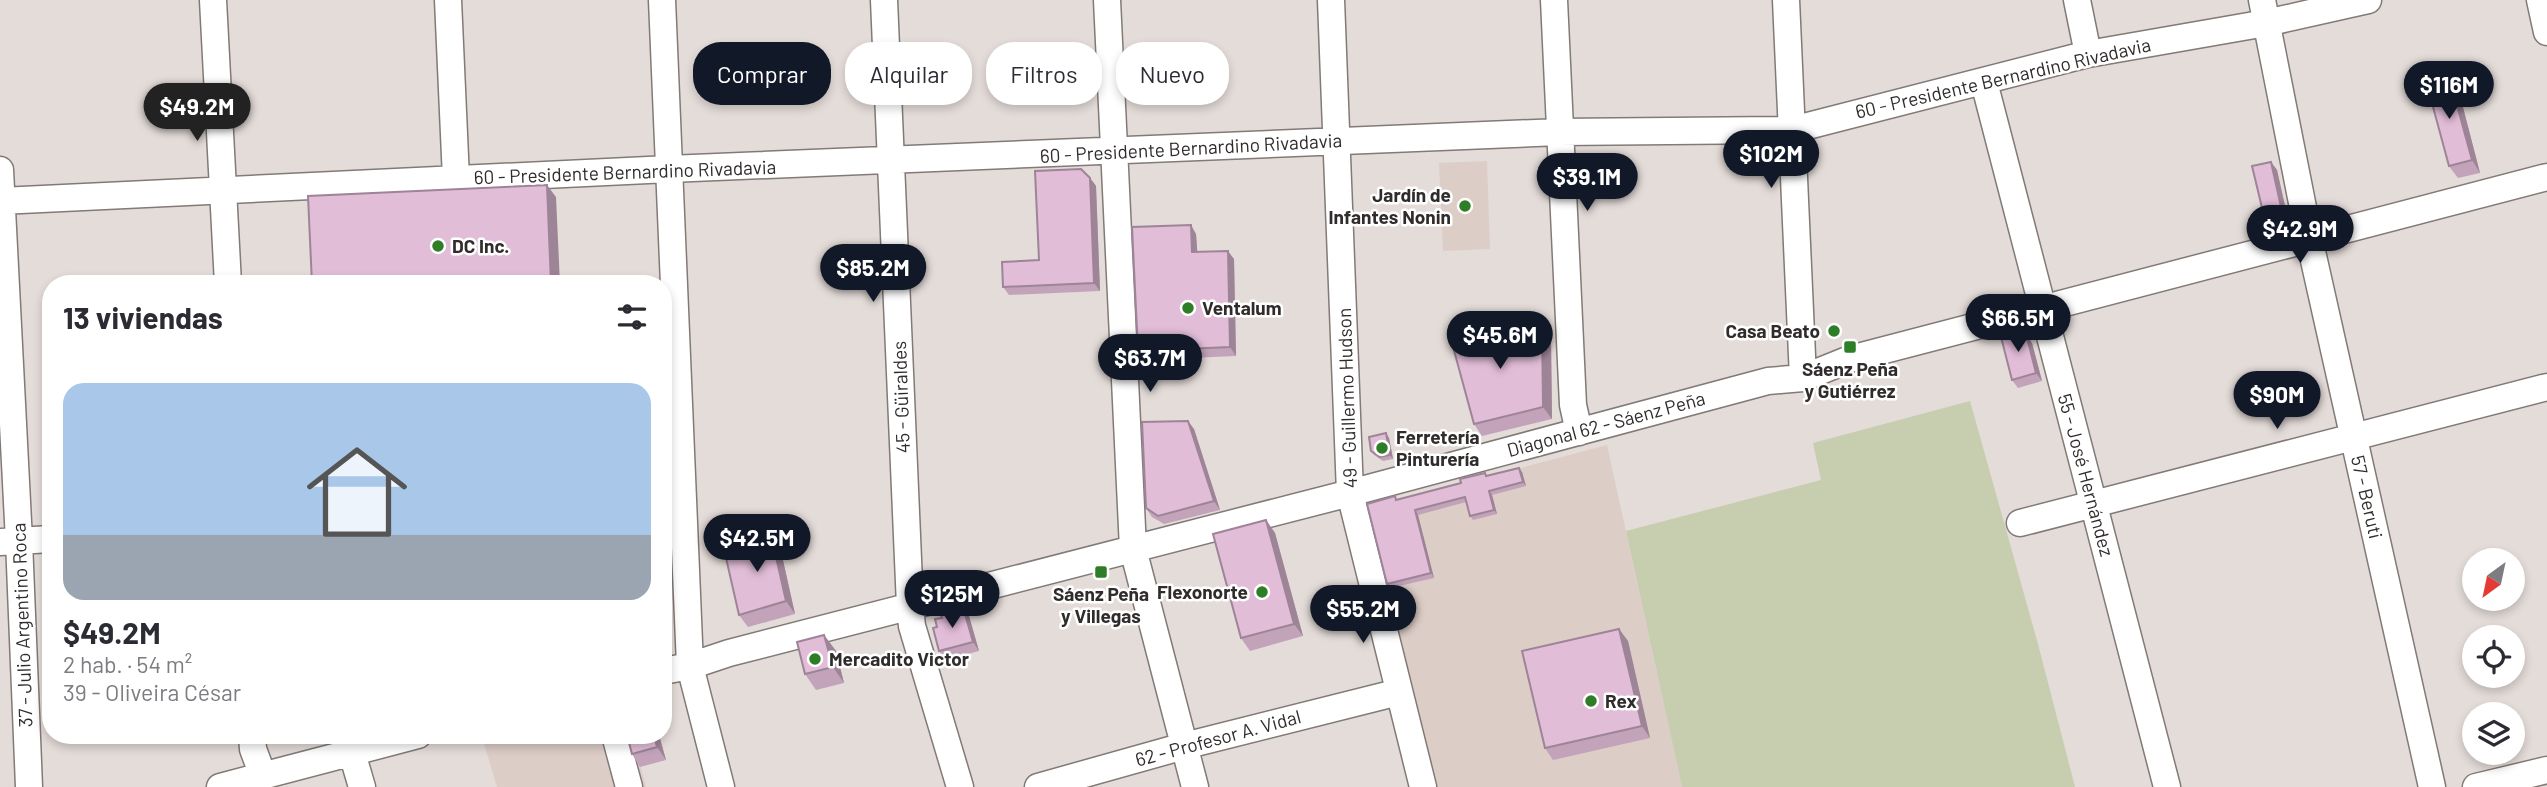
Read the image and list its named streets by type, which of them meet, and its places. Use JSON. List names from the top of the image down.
{
  "streets": {
    "street": [
      "60 - Presidente Bernardino Rivadavia",
      "45 - Güiraldes",
      "49 - Guillermo Hudson",
      "Diagonal 62 - Sáenz Peña",
      "55 - José Hernández",
      "57 - Beruti",
      "37 - Julio Argentino Roca",
      "62 - Profesor A. Vidal"
    ]
  },
  "crossings": [
    ["60 - Presidente Bernardino Rivadavia", "45 - Güiraldes"],
    ["60 - Presidente Bernardino Rivadavia", "49 - Guillermo Hudson"],
    ["60 - Presidente Bernardino Rivadavia", "55 - José Hernández"],
    ["60 - Presidente Bernardino Rivadavia", "57 - Beruti"],
    ["60 - Presidente Bernardino Rivadavia", "37 - Julio Argentino Roca"],
    ["45 - Güiraldes", "Diagonal 62 - Sáenz Peña"],
    ["49 - Guillermo Hudson", "Diagonal 62 - Sáenz Peña"],
    ["49 - Guillermo Hudson", "62 - Profesor A. Vidal"],
    ["Diagonal 62 - Sáenz Peña", "55 - José Hernández"],
    ["Diagonal 62 - Sáenz Peña", "57 - Beruti"]
  ],
  "places": {
    "other": [
      "Jardín de Infantes Nonin",
      "DC Inc.",
      "Ventalum",
      "Casa Beato",
      "Ferretería Pinturería",
      "Flexonorte",
      "Mercadito Victor",
      "Rex"
    ],
    "transit": ["Sáenz Peña y Gutiérrez", "Sáenz Peña y Villegas"]
  },
  "north": "bottom left",
  "page": {
    "chip": [
      "Comprar",
      "Alquilar",
      "Filtros",
      "Nuevo"
    ],
    "price": [
      "$116M",
      "$49.2M",
      "$102M",
      "$39.1M",
      "$42.9M",
      "$85.2M",
      "$66.5M",
      "$45.6M",
      "$63.7M",
      "$90M",
      "$42.5M",
      "$125M",
      "$55.2M"
    ],
    "heading": "13 viviendas",
    "list": [
      {
        "name": "$49.2M",
        "note": "2 hab. · 54 m² · 39 - Oliveira César"
      }
    ]
  }
}
